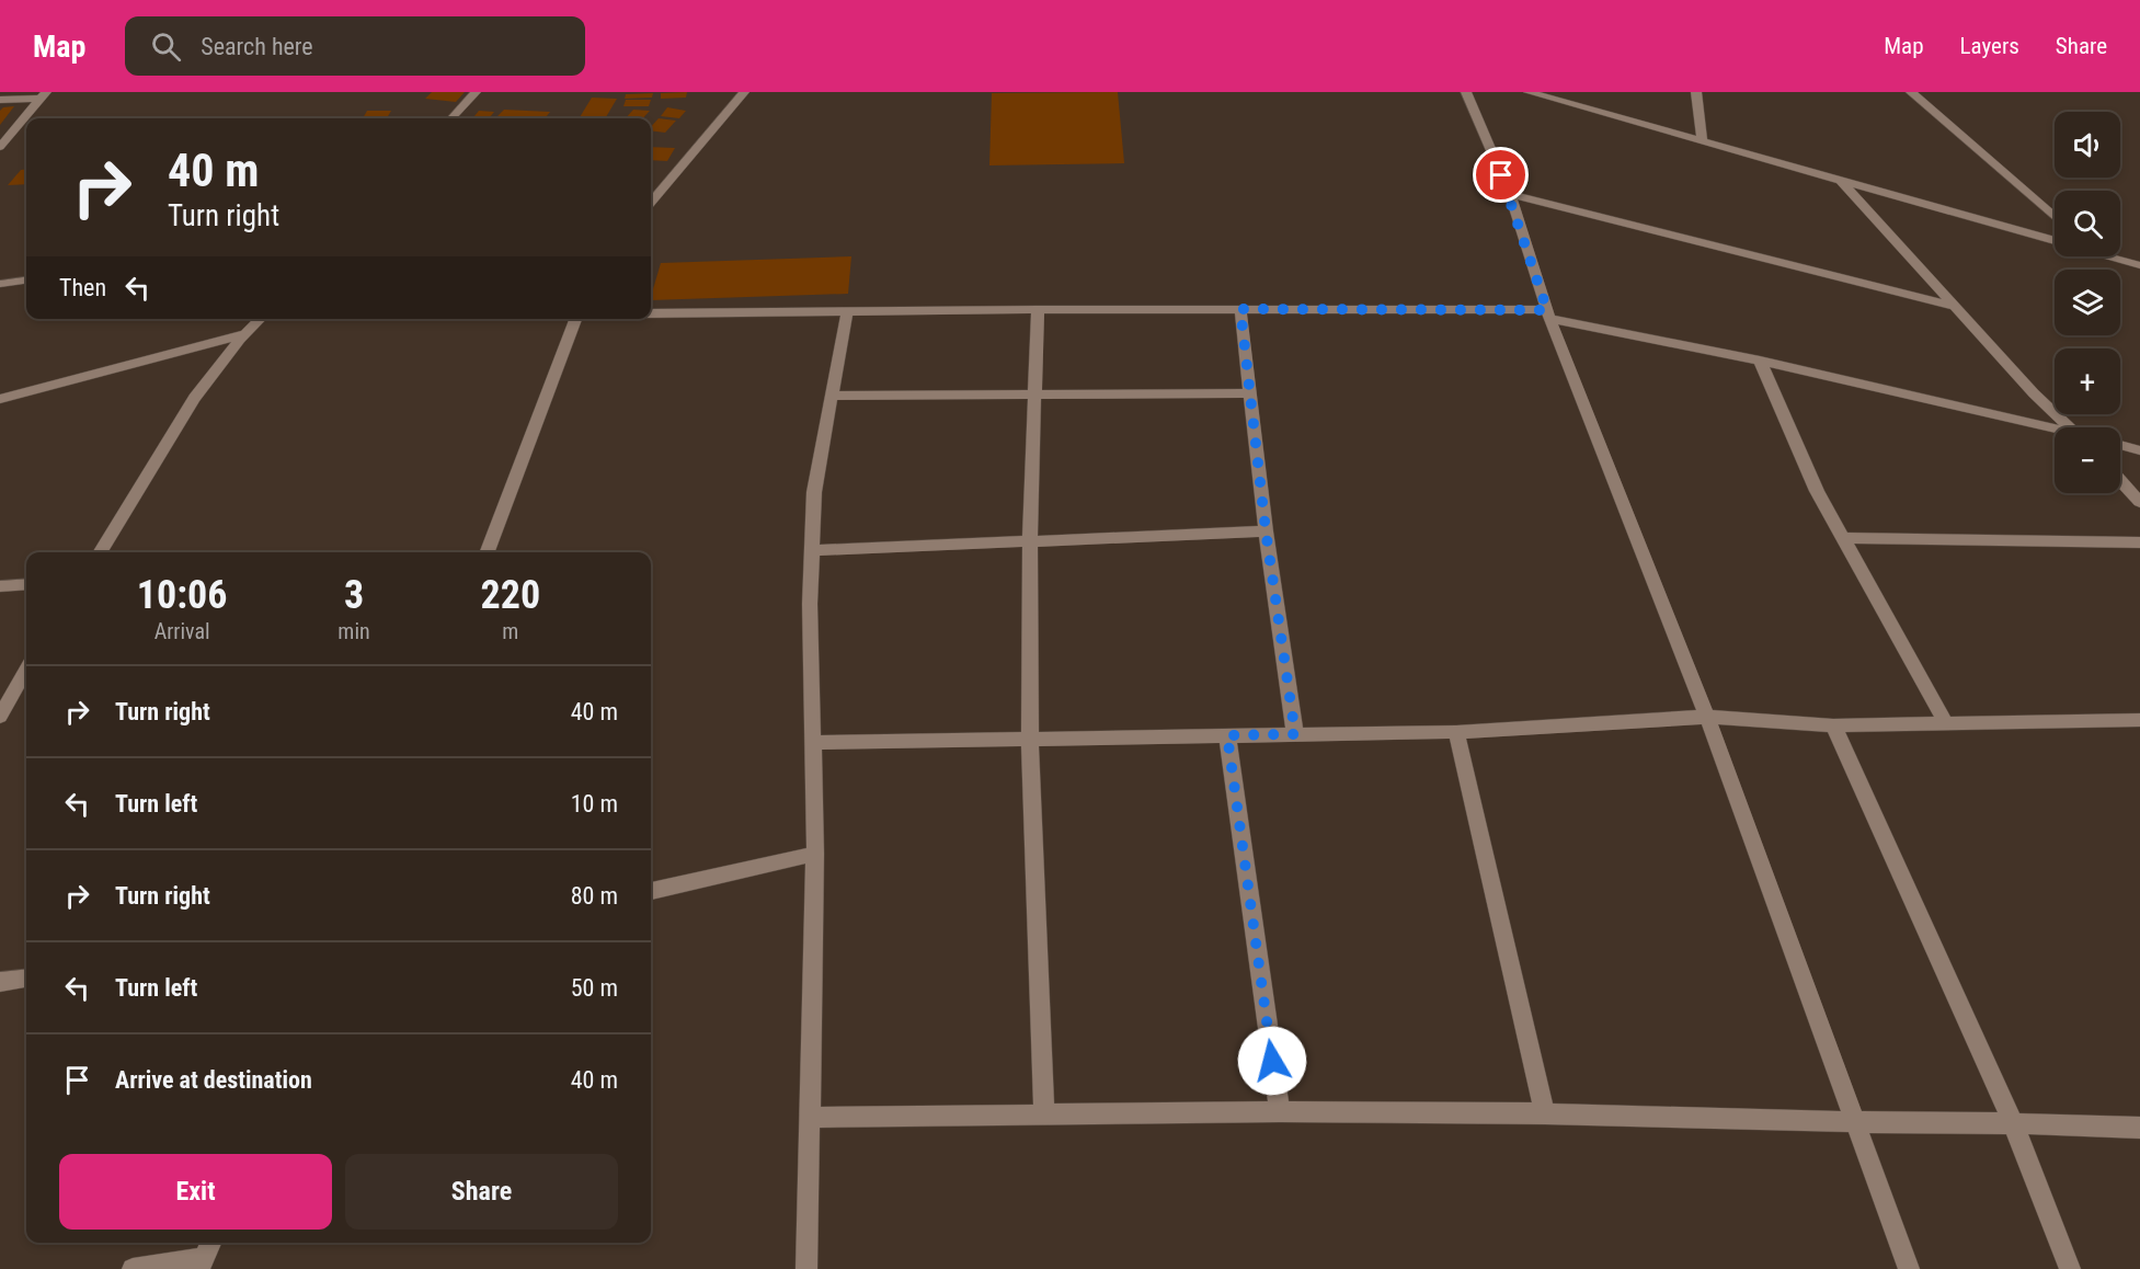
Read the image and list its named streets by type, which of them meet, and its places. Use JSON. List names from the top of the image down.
{
  "page": {
    "header": "Map",
    "search": "Search here",
    "nav": ["Map", "Layers", "Share"],
    "map_buttons": ["+", "−"],
    "turn": ["40 m", "Turn right"],
    "then": "Then",
    "eta": [
      "10:06",
      "Arrival",
      "3",
      "min",
      "220",
      "m"
    ],
    "list": [
      {
        "name": "Turn right",
        "value": "40 m"
      },
      {
        "name": "Turn left",
        "value": "10 m"
      },
      {
        "name": "Turn right",
        "value": "80 m"
      },
      {
        "name": "Turn left",
        "value": "50 m"
      },
      {
        "name": "Arrive at destination",
        "value": "40 m"
      }
    ],
    "buttons": ["Exit", "Share"]
  }
}
